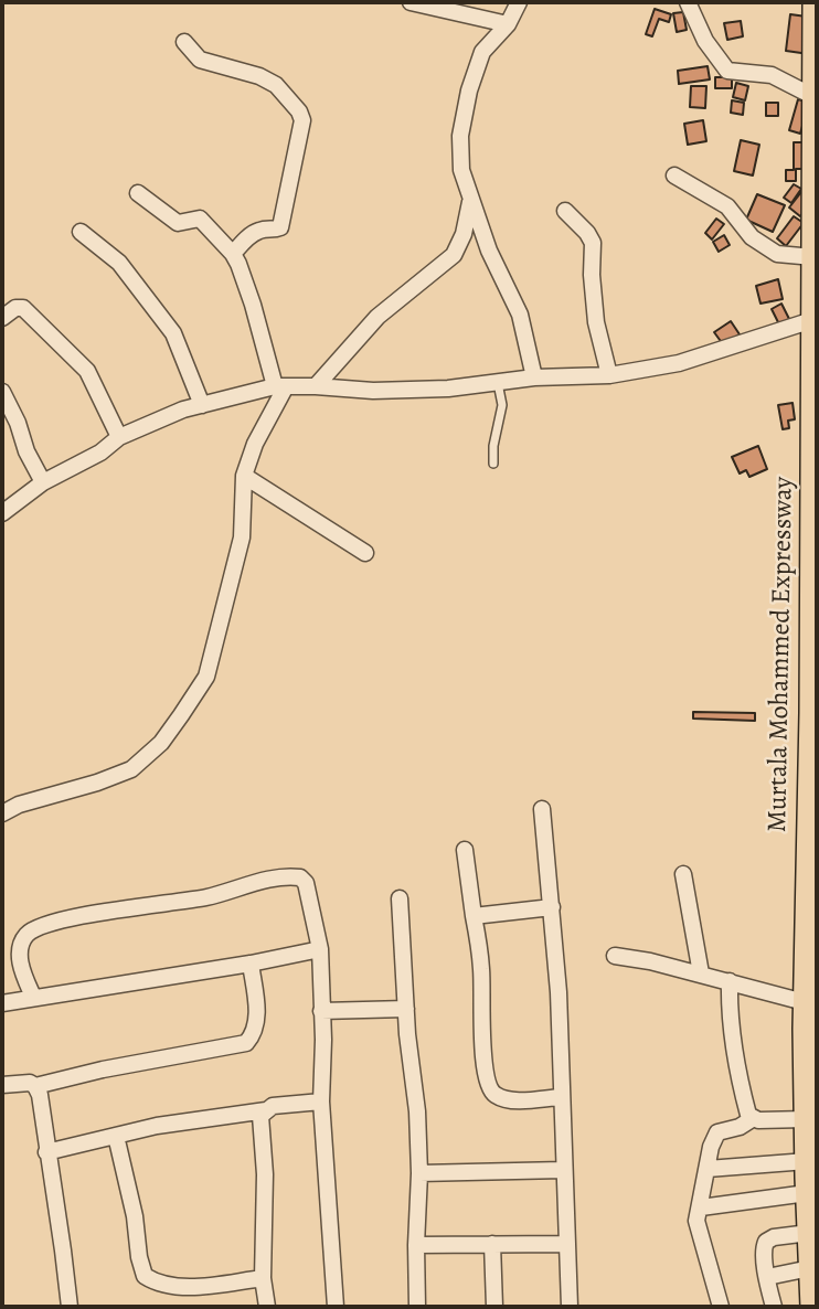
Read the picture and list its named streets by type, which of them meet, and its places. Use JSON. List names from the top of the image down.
{
  "streets": {
    "main road": ["Murtala Mohammed Expressway"]
  }
}
